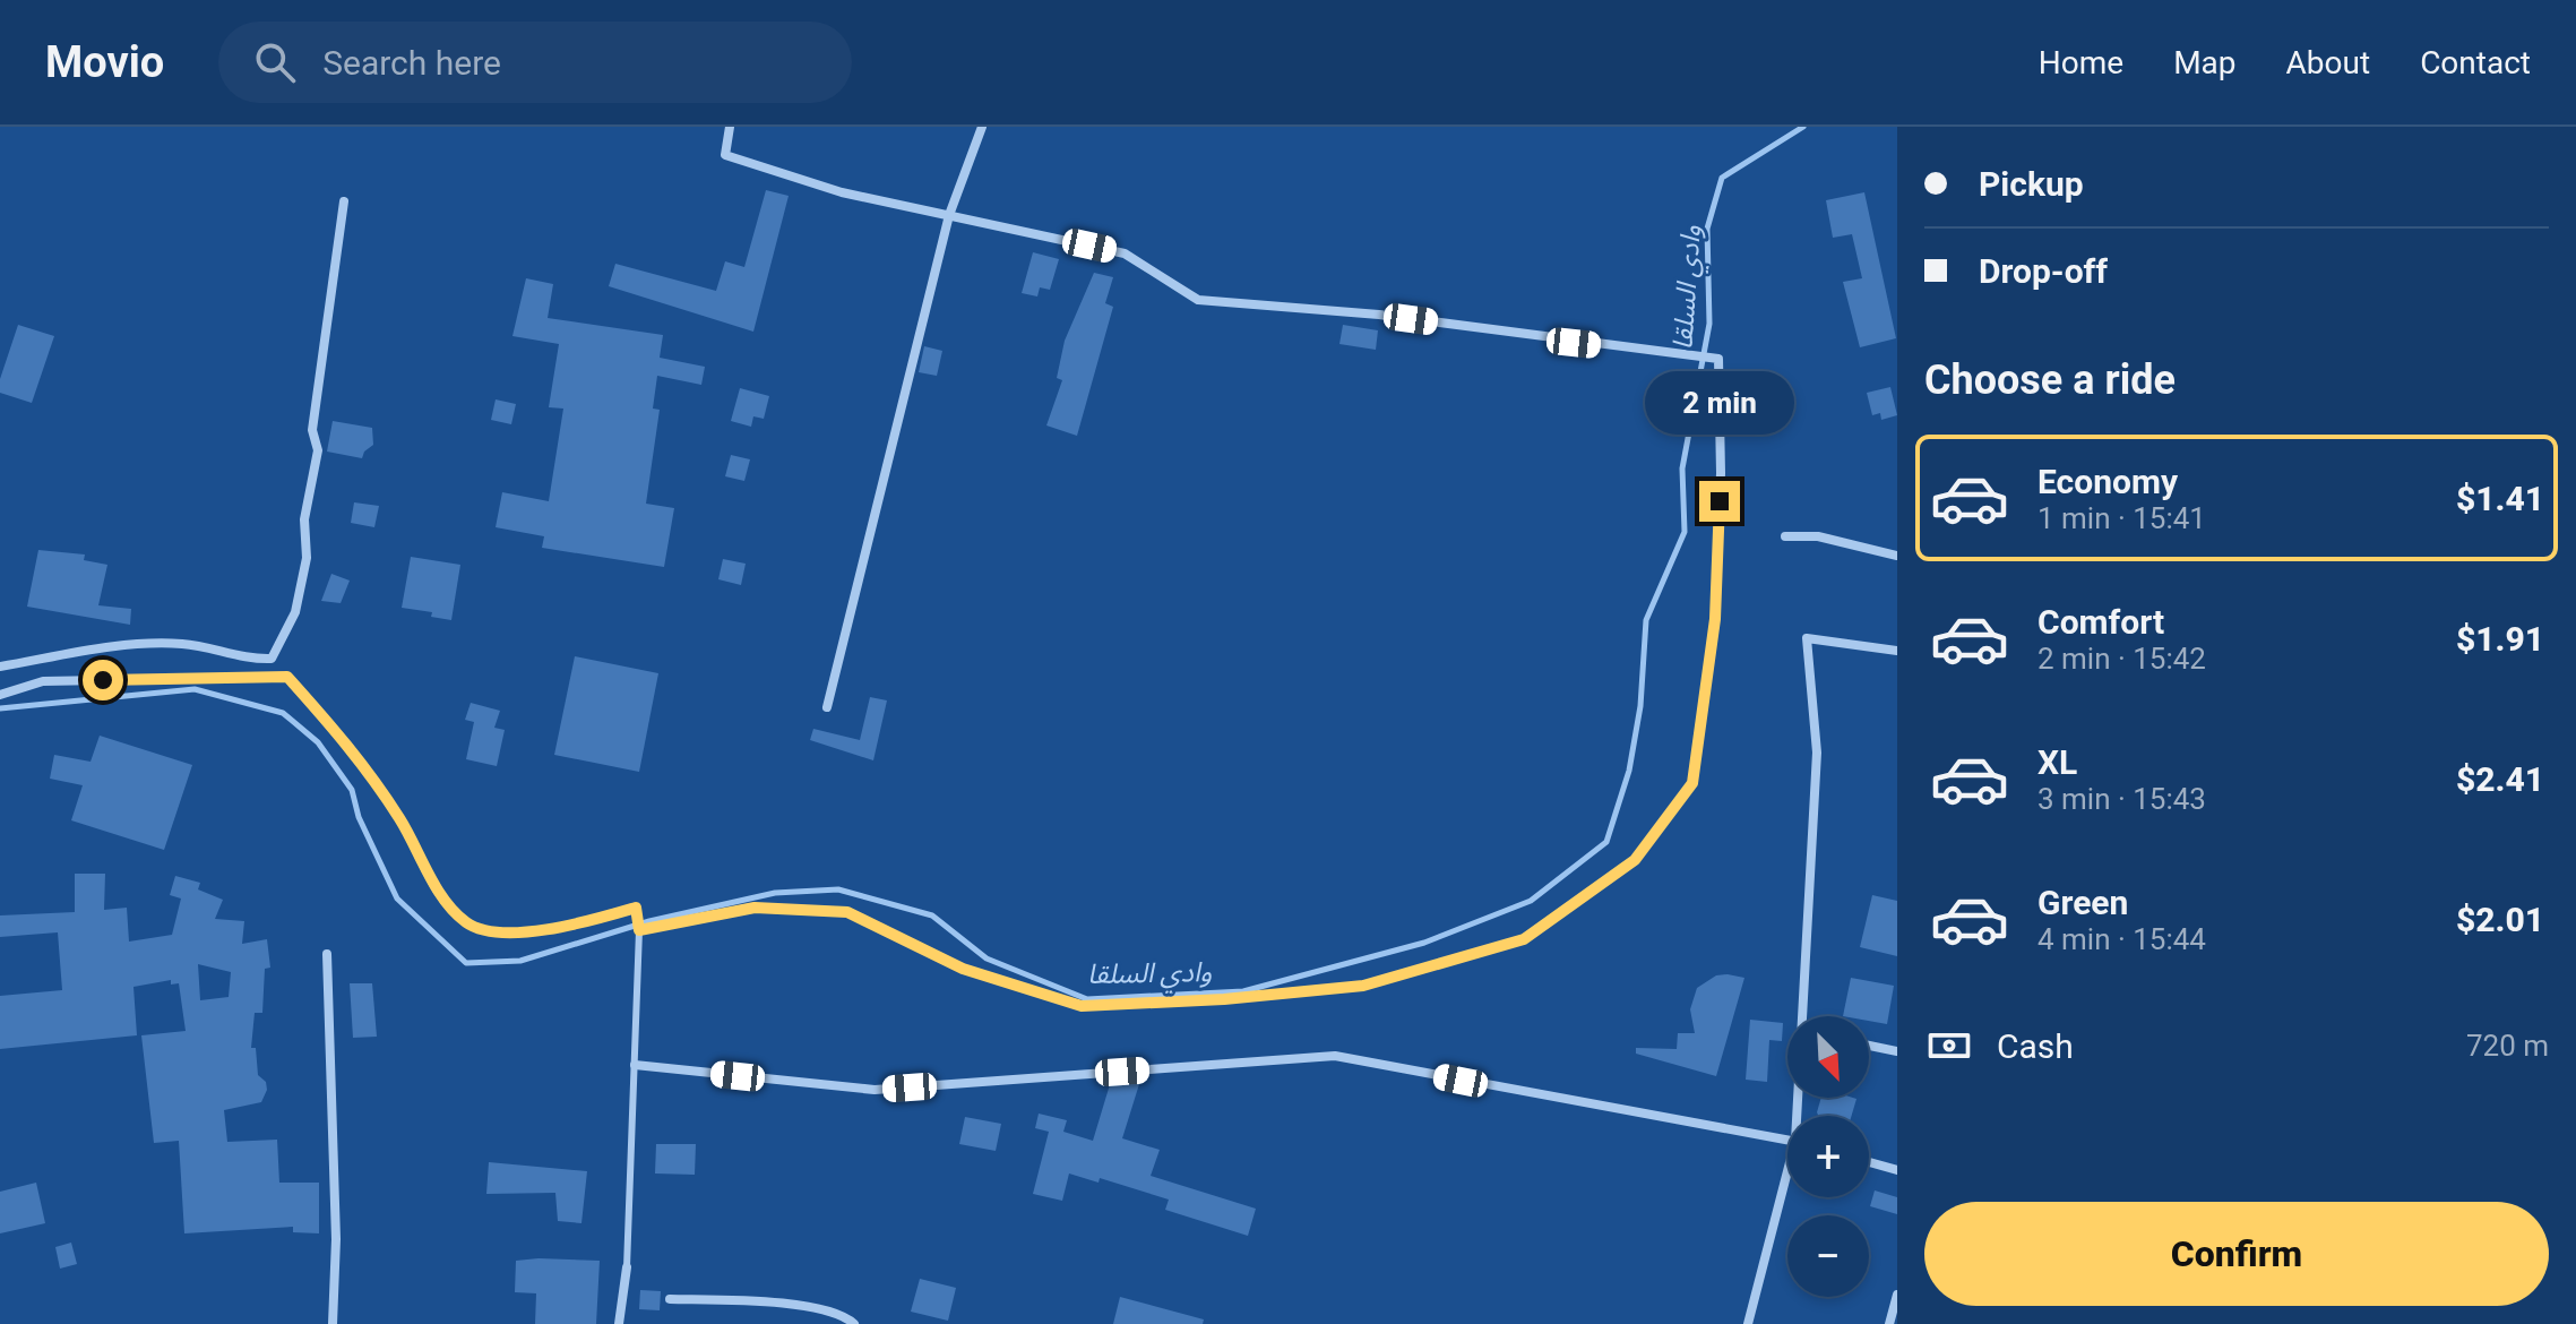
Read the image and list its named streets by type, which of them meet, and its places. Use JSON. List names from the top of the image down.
{
  "water": ["وادي السلقا"],
  "north": "bottom right",
  "page": {
    "header": "Movio",
    "search": "Search here",
    "nav": [
      "Home",
      "Map",
      "About",
      "Contact"
    ],
    "banner": ["Pickup", "Drop-off"],
    "heading": "Choose a ride",
    "bubble": "2 min",
    "list": [
      {
        "name": "Economy",
        "note": "1 min · 15:41",
        "value": "$1.41"
      },
      {
        "name": "Comfort",
        "note": "2 min · 15:42",
        "value": "$1.91"
      },
      {
        "name": "XL",
        "note": "3 min · 15:43",
        "value": "$2.41"
      },
      {
        "name": "Green",
        "note": "4 min · 15:44",
        "value": "$2.01"
      }
    ],
    "pay": ["Cash", "720 m"],
    "map_buttons": ["+", "−"],
    "buttons": "Confirm"
  }
}
